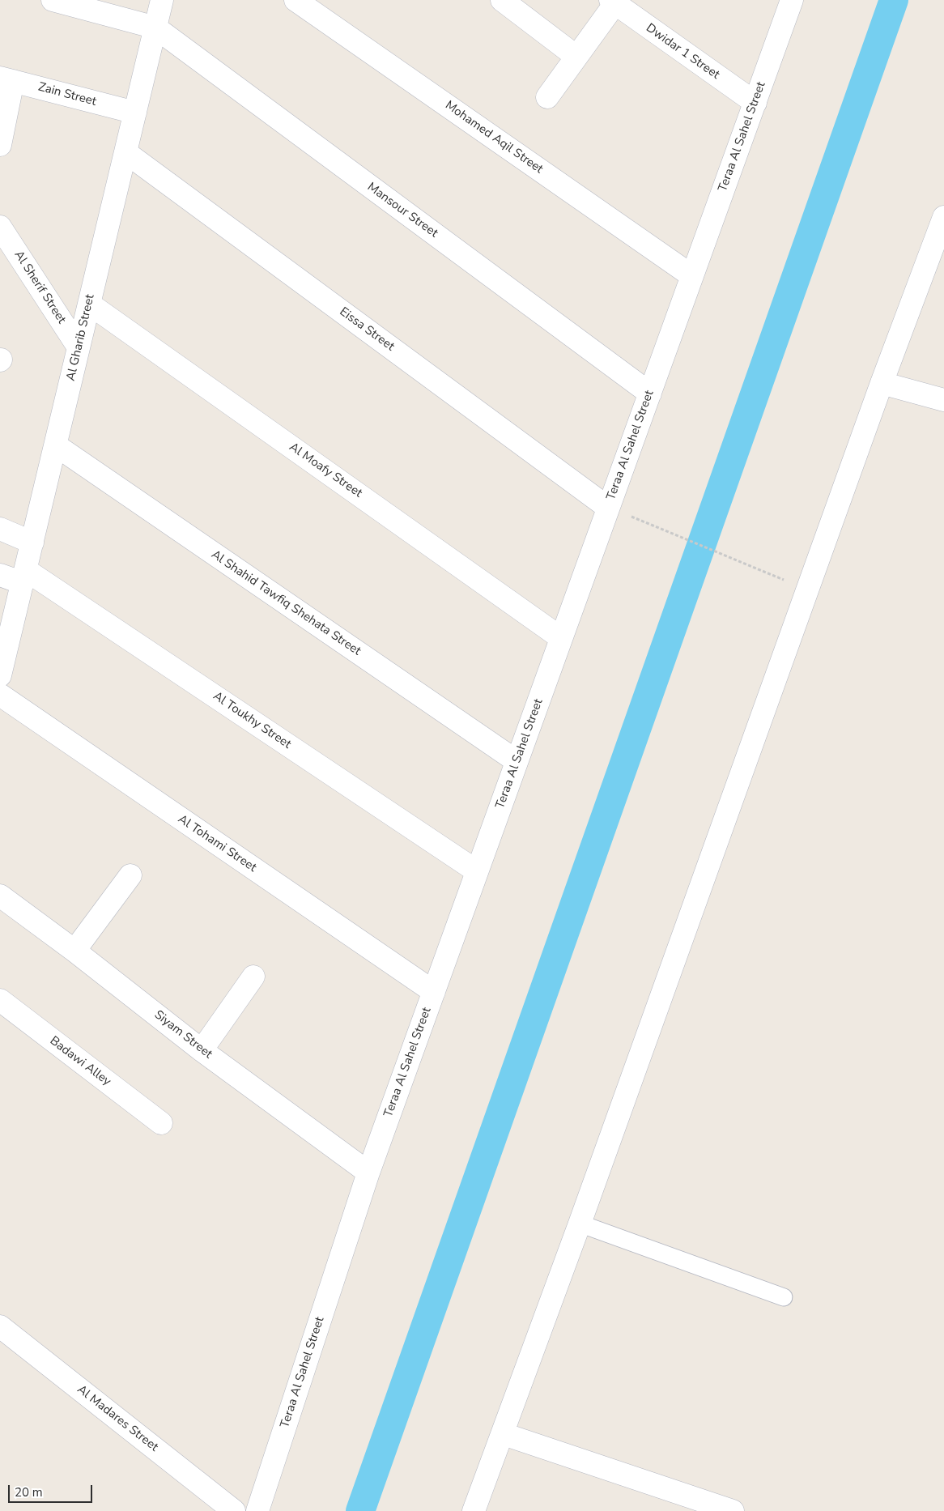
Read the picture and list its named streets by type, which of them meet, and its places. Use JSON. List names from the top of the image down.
{
  "streets": {
    "street": [
      "Dwidar 1 Street",
      "Zain Street",
      "Teraa Al Sahel Street",
      "Mohamed Aqil Street",
      "Mansour Street",
      "Al Sherif Street",
      "Eissa Street",
      "Al Gharib Street",
      "Al Moafy Street",
      "Al Shahid Tawfiq Shehata Street",
      "Al Toukhy Street",
      "Al Tohami Street",
      "Siyam Street",
      "Badawi Alley",
      "Al Madares Street"
    ]
  },
  "crossings": [
    ["Dwidar 1 Street", "Teraa Al Sahel Street"],
    ["Zain Street", "Al Gharib Street"],
    ["Teraa Al Sahel Street", "Mohamed Aqil Street"],
    ["Teraa Al Sahel Street", "Mansour Street"],
    ["Teraa Al Sahel Street", "Eissa Street"],
    ["Teraa Al Sahel Street", "Al Moafy Street"],
    ["Teraa Al Sahel Street", "Al Shahid Tawfiq Shehata Street"],
    ["Teraa Al Sahel Street", "Al Toukhy Street"],
    ["Teraa Al Sahel Street", "Al Tohami Street"],
    ["Teraa Al Sahel Street", "Siyam Street"],
    ["Mansour Street", "Al Gharib Street"],
    ["Al Sherif Street", "Al Gharib Street"],
    ["Eissa Street", "Al Gharib Street"],
    ["Al Gharib Street", "Al Moafy Street"],
    ["Al Gharib Street", "Al Shahid Tawfiq Shehata Street"],
    ["Al Gharib Street", "Al Toukhy Street"]
  ],
  "scale_bar": "20 m"
}
